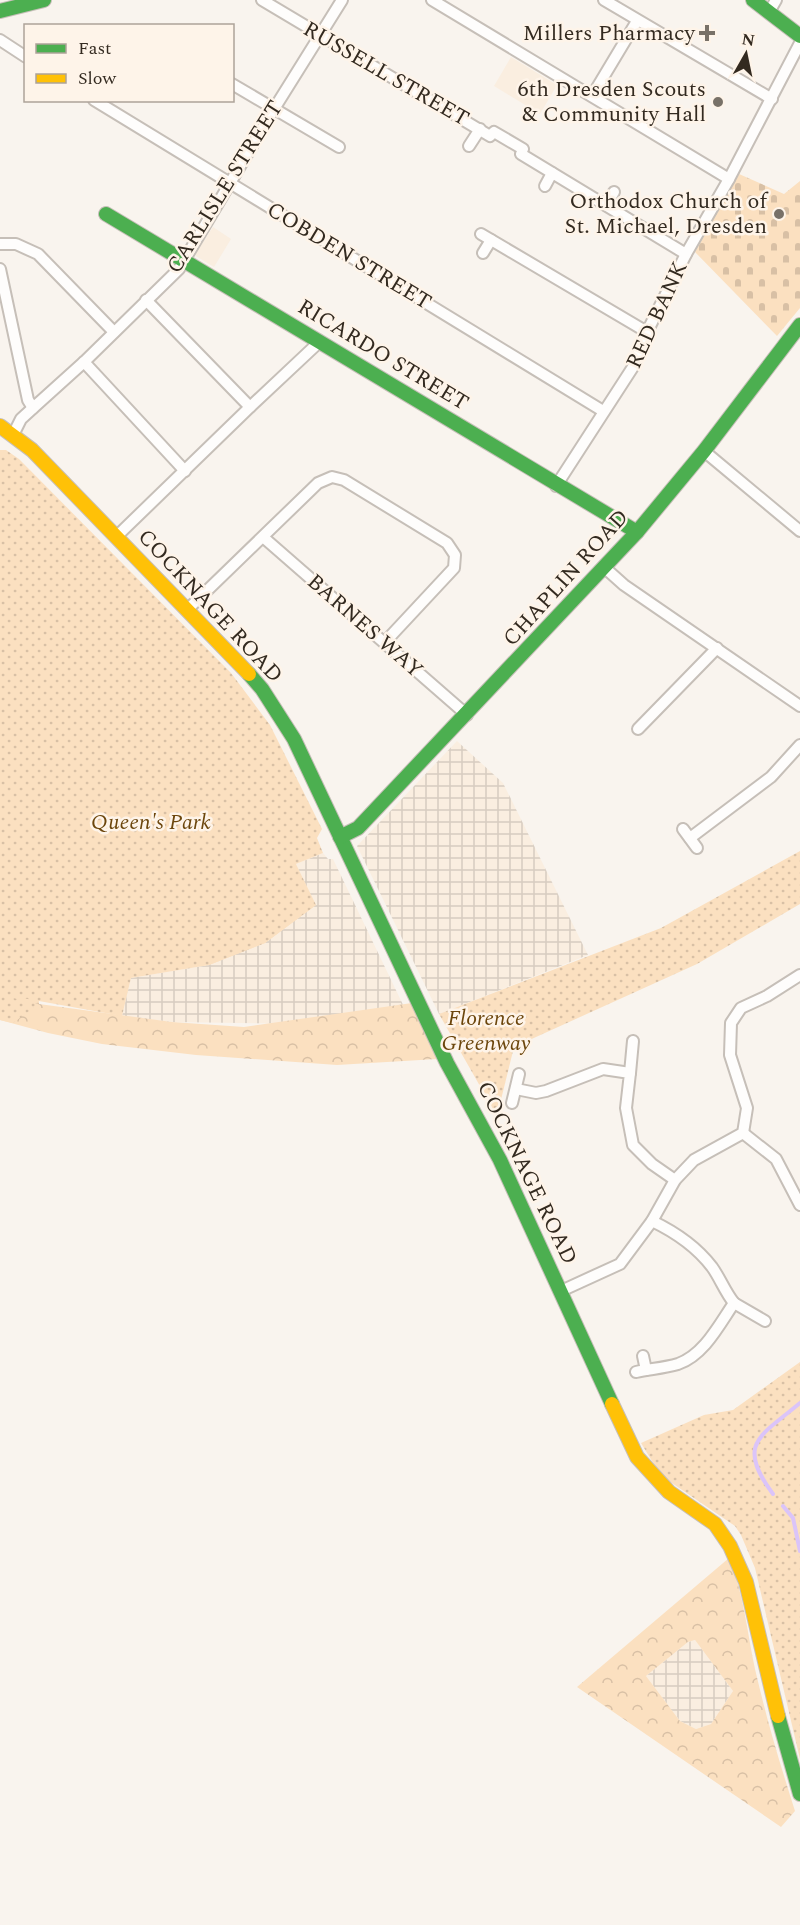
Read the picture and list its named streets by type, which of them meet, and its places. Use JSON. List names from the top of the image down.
{
  "streets": {
    "street": [
      "RUSSELL STREET",
      "CARLISLE STREET",
      "COBDEN STREET",
      "RED BANK",
      "RICARDO STREET",
      "CHAPLIN ROAD",
      "COCKNAGE ROAD",
      "BARNES WAY"
    ]
  },
  "crossings": [
    ["RUSSELL STREET", "CARLISLE STREET"],
    ["CARLISLE STREET", "COBDEN STREET"],
    ["CARLISLE STREET", "RICARDO STREET"],
    ["CARLISLE STREET", "COCKNAGE ROAD"],
    ["COBDEN STREET", "RED BANK"],
    ["RED BANK", "RICARDO STREET"],
    ["RICARDO STREET", "CHAPLIN ROAD"],
    ["CHAPLIN ROAD", "COCKNAGE ROAD"],
    ["CHAPLIN ROAD", "BARNES WAY"]
  ],
  "parks": ["Queen's Park", "Florence Greenway"],
  "places": {
    "health": ["Millers Pharmacy"],
    "other": ["6th Dresden Scouts & Community Hall", "Orthodox Church of St. Michael, Dresden"]
  },
  "legend": ["Fast", "Slow"],
  "north": "top"
}
